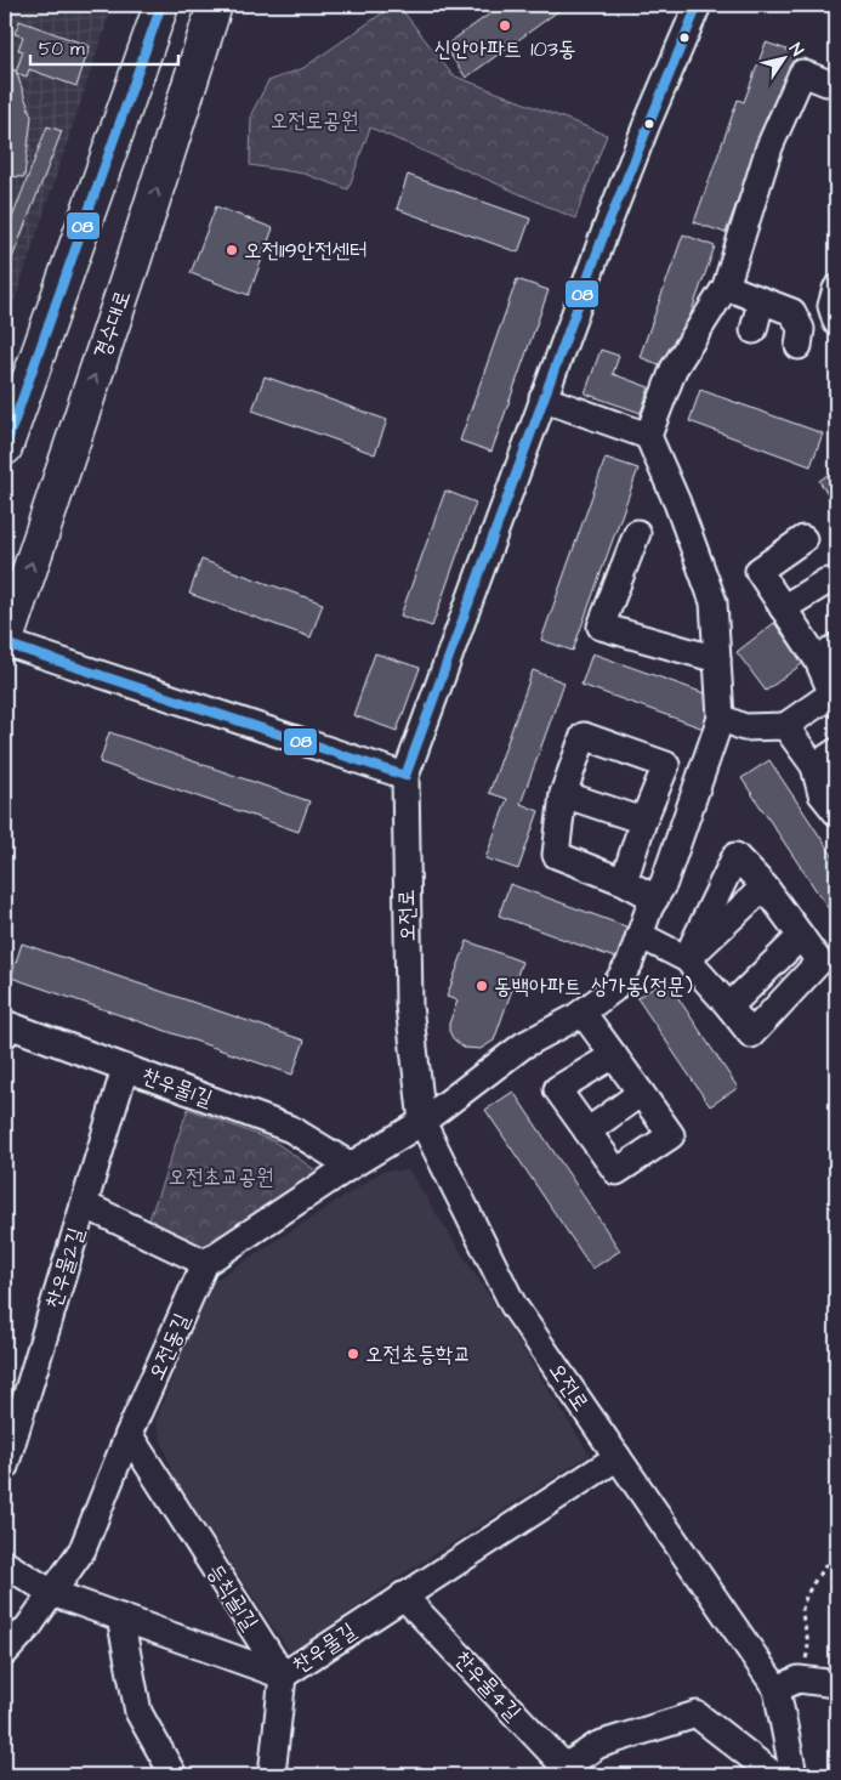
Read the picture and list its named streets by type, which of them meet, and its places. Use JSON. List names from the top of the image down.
{
  "streets": {
    "main road": ["경수대로"],
    "street": [
      "오전로",
      "찬우물1길",
      "찬우물2길",
      "오전동길",
      "등칙골1길",
      "찬우물길",
      "찬우물4길"
    ]
  },
  "crossings": [
    ["오전로", "찬우물길"],
    ["찬우물1길", "찬우물2길"],
    ["오전동길", "등칙골1길"],
    ["오전동길", "찬우물길"],
    ["등칙골1길", "찬우물길"],
    ["찬우물길", "찬우물4길"]
  ],
  "parks": ["오전로공원", "오전초교공원"],
  "places": [
    "신안아파트 103동",
    "오전119안전센터",
    "동백아파트 상가동(정문)",
    "오전초등학교"
  ],
  "lines": ["transit line 08"],
  "scale_bar": "50 m",
  "north": "top right"
}
